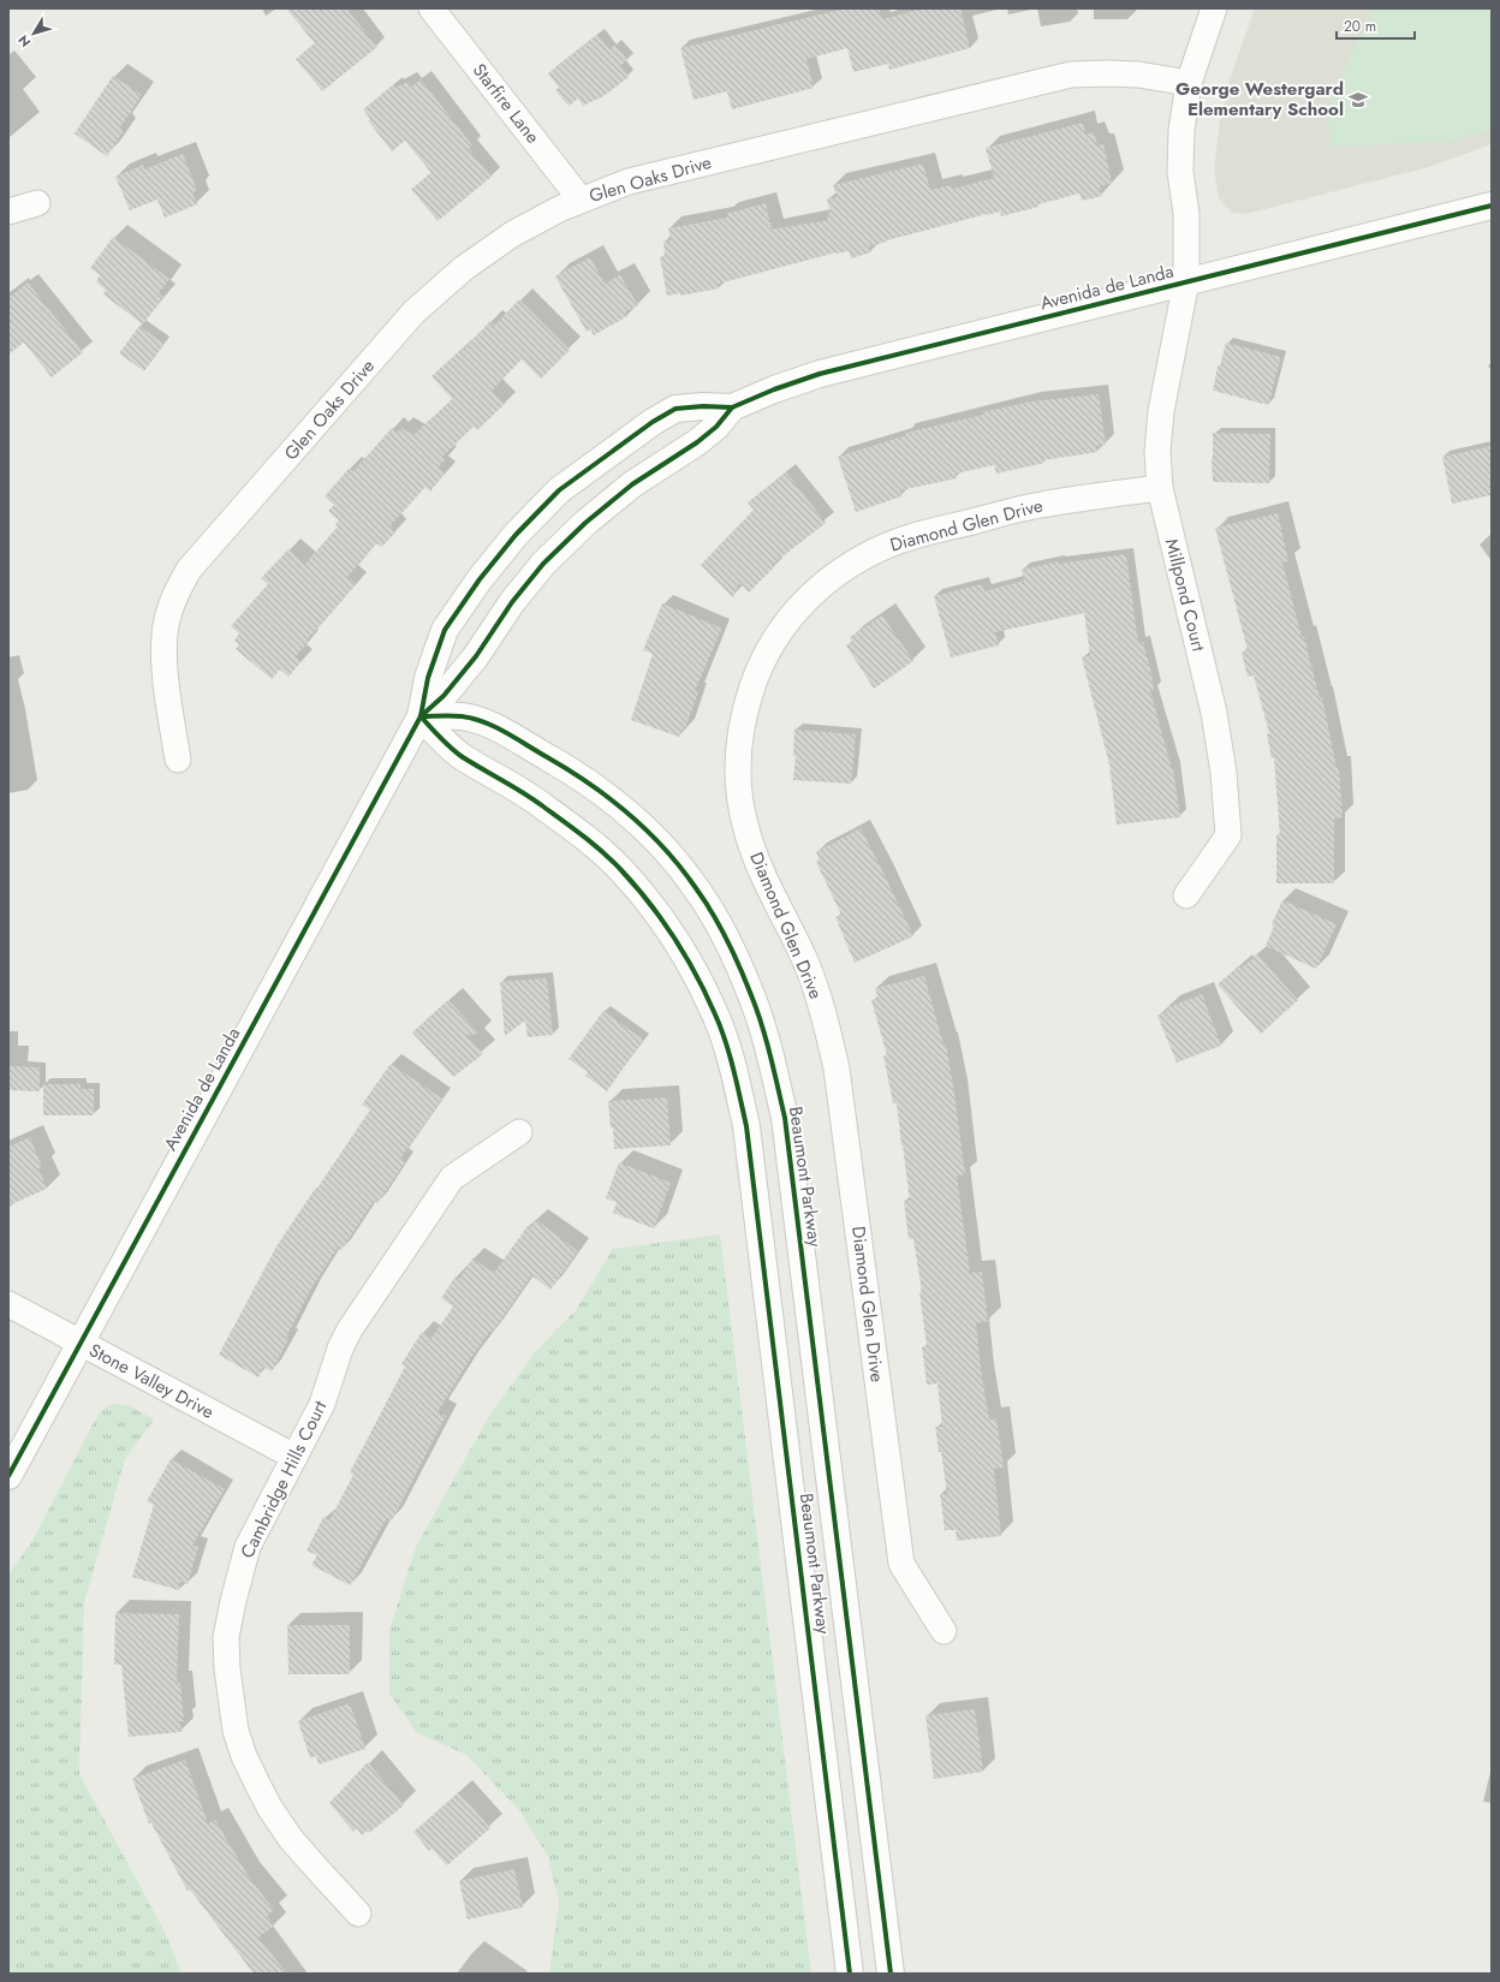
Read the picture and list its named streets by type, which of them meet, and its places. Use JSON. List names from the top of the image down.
{
  "streets": {
    "street": [
      "Starfire Lane",
      "Glen Oaks Drive",
      "Avenida de Landa",
      "Diamond Glen Drive",
      "Millpond Court",
      "Beaumont Parkway",
      "Stone Valley Drive",
      "Cambridge Hills Court"
    ]
  },
  "crossings": [
    ["Starfire Lane", "Glen Oaks Drive"],
    ["Glen Oaks Drive", "Millpond Court"],
    ["Avenida de Landa", "Millpond Court"],
    ["Avenida de Landa", "Beaumont Parkway"],
    ["Avenida de Landa", "Stone Valley Drive"],
    ["Diamond Glen Drive", "Millpond Court"],
    ["Stone Valley Drive", "Cambridge Hills Court"]
  ],
  "places": {
    "school or university": ["George Westergard Elementary School"]
  },
  "scale_bar": "20 m",
  "north": "bottom left"
}
